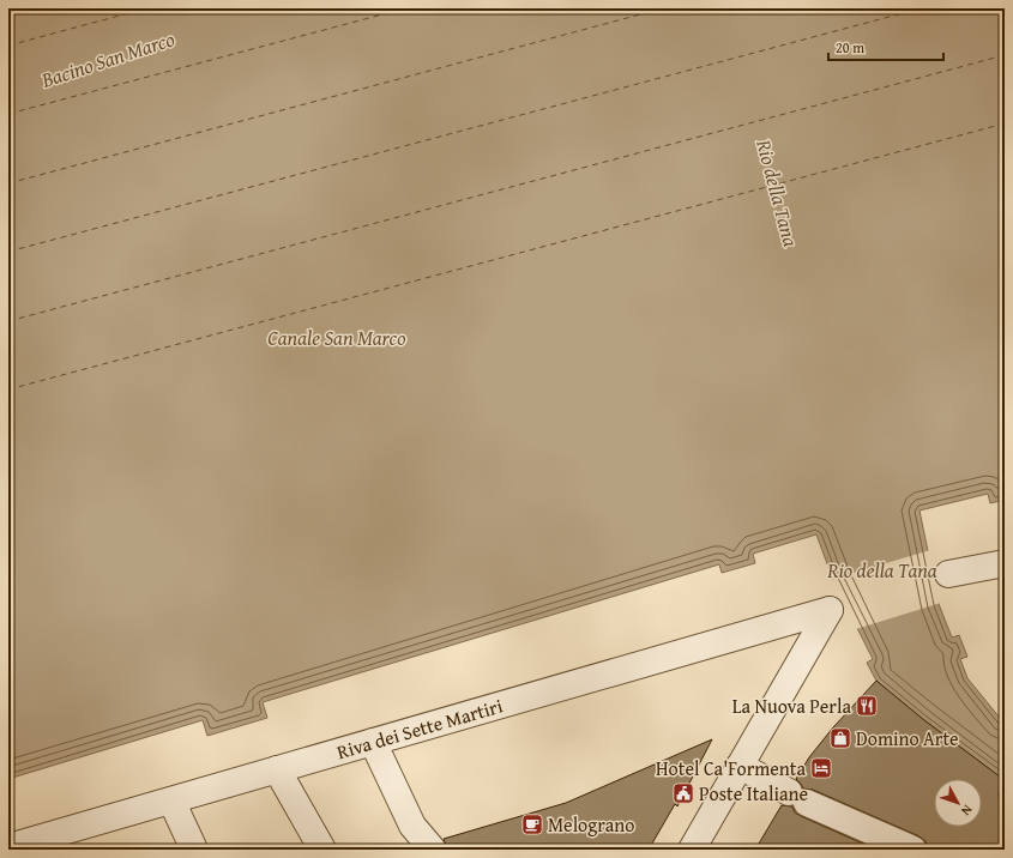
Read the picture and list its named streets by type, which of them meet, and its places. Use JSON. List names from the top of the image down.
{
  "streets": {
    "street": ["Riva dei Sette Martiri"]
  },
  "water": ["Bacino San Marco", "Rio della Tana", "Canale San Marco"],
  "places": {
    "restaurant": ["La Nuova Perla"],
    "shop": ["Domino Arte"],
    "hotel": ["Hotel Ca'Formenta"],
    "public building": ["Poste Italiane"],
    "cafe": ["Melograno"]
  },
  "scale_bar": "20 m",
  "north": "bottom right"
}
